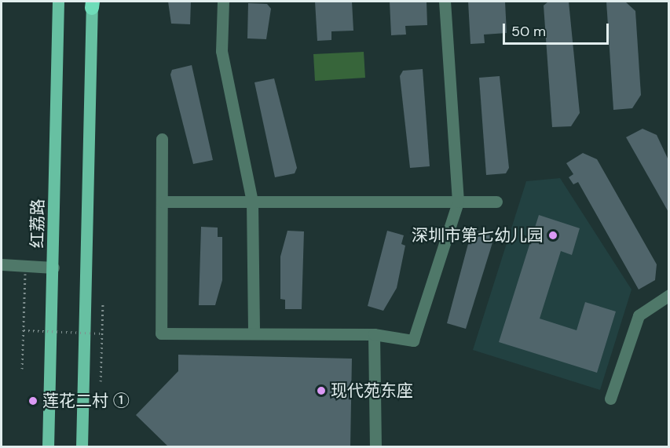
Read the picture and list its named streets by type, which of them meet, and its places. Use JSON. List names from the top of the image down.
{
  "streets": {
    "main road": ["红荔路"]
  },
  "places": ["深圳市第七幼儿园", "现代苑东座", "莲花二村 ①"],
  "scale_bar": "50 m"
}
